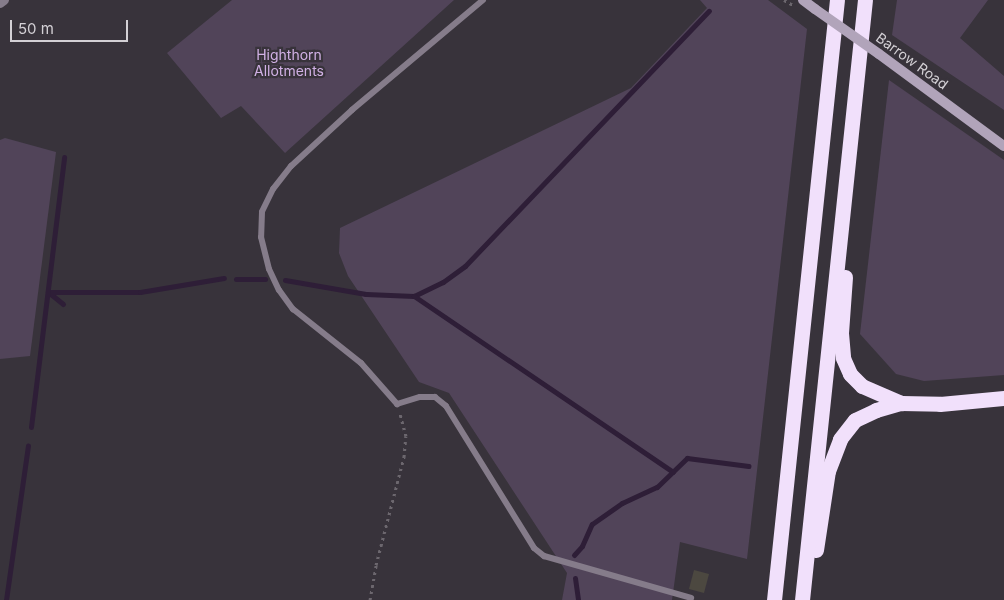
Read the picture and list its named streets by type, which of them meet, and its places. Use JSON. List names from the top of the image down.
{
  "streets": {
    "street": ["Barrow Road"]
  },
  "parks": ["Highthorn Allotments"],
  "scale_bar": "50 m"
}
